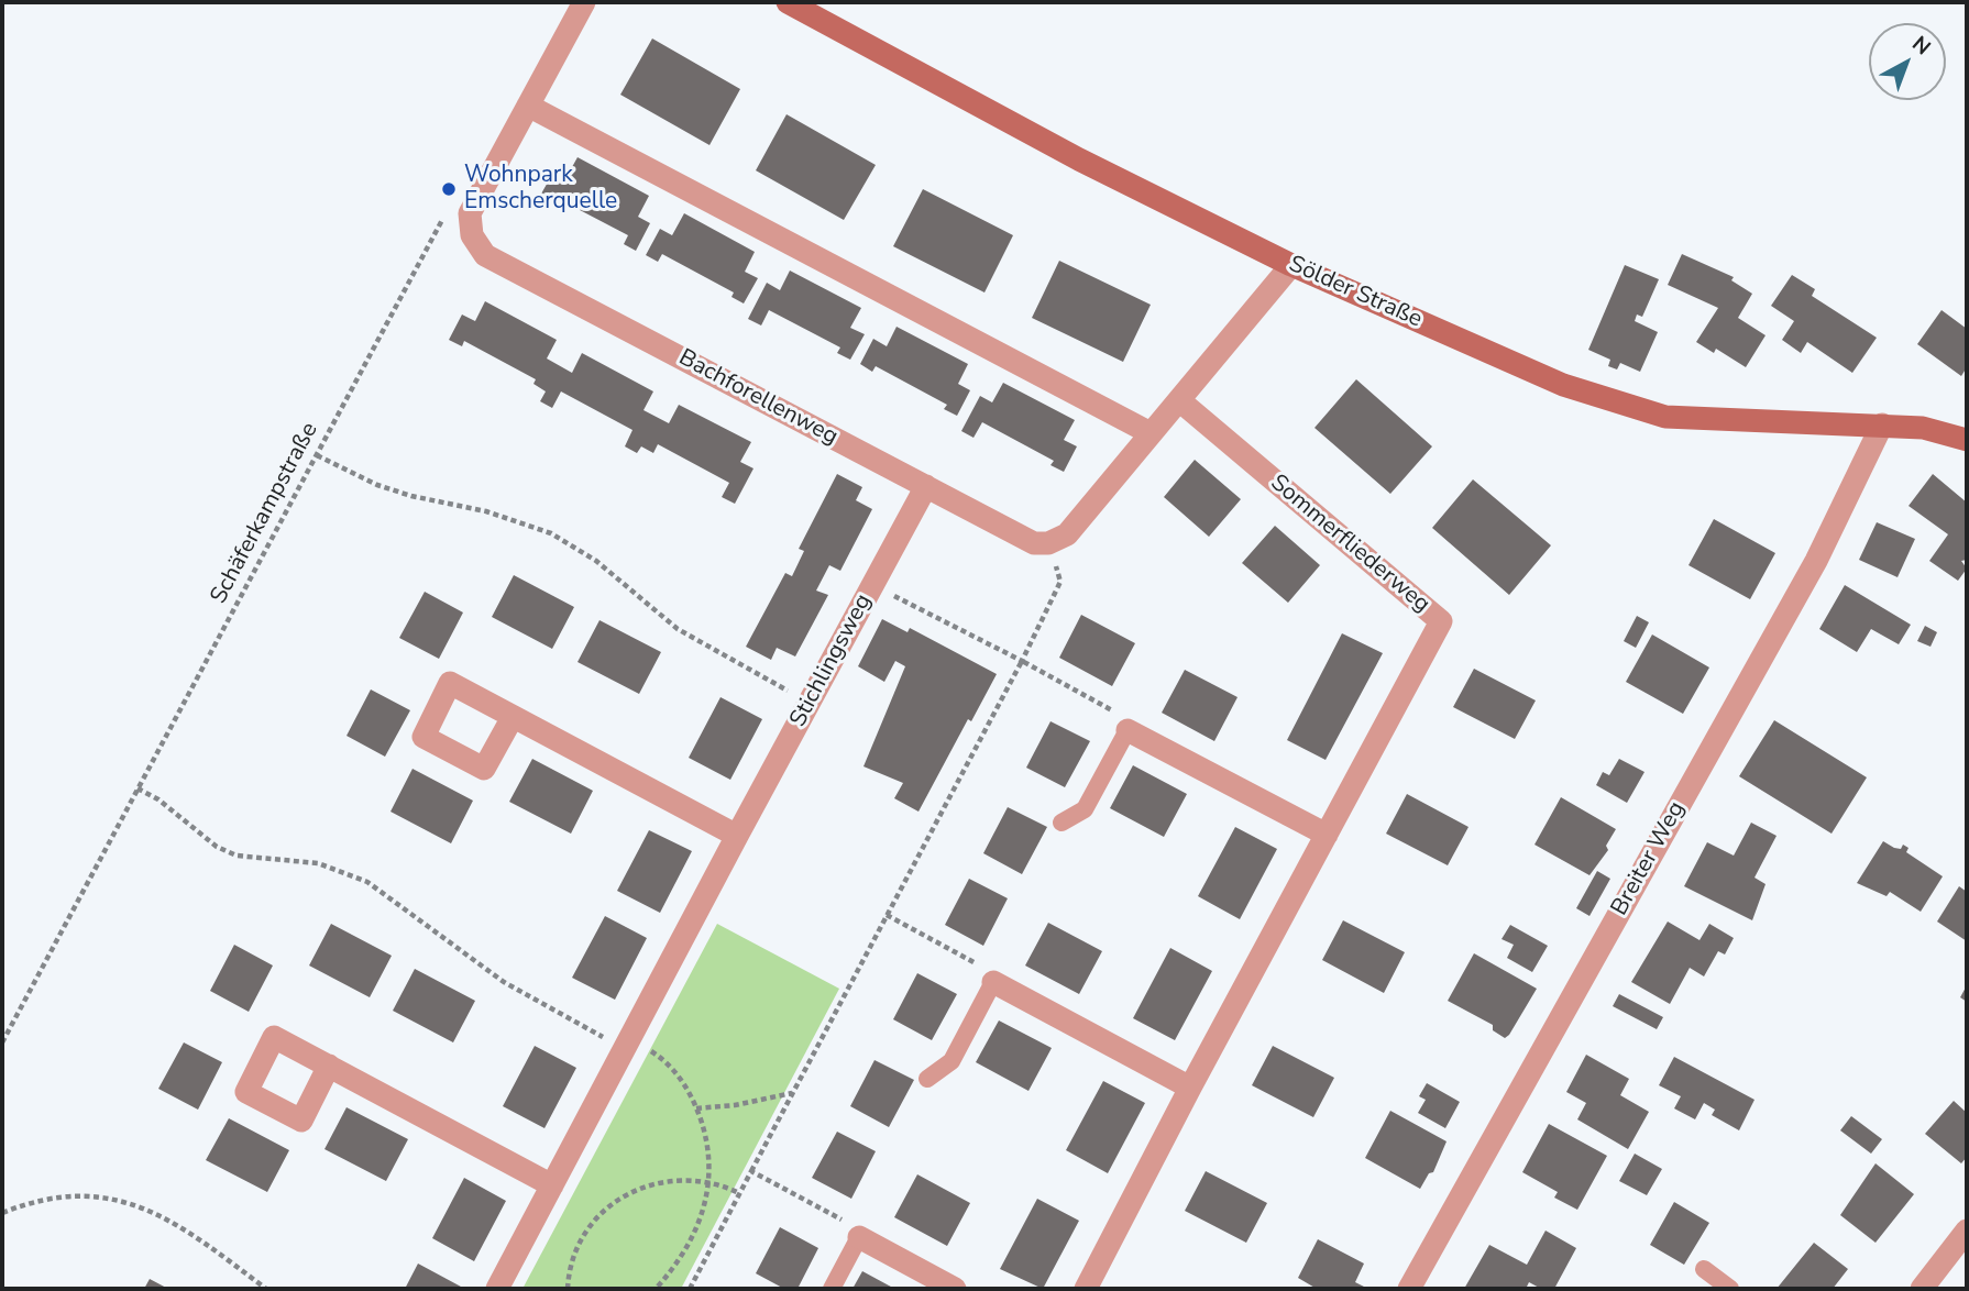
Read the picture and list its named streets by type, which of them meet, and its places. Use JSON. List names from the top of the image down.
{
  "streets": {
    "street": [
      "Sölder Straße",
      "Bachforellenweg",
      "Sommerfliederweg",
      "Stichlingsweg",
      "Breiter Weg"
    ],
    "path": ["Schäferkampstraße"]
  },
  "crossings": [
    ["Sölder Straße", "Breiter Weg"],
    ["Bachforellenweg", "Stichlingsweg"]
  ],
  "places": ["Wohnpark Emscherquelle"],
  "north": "top right"
}
